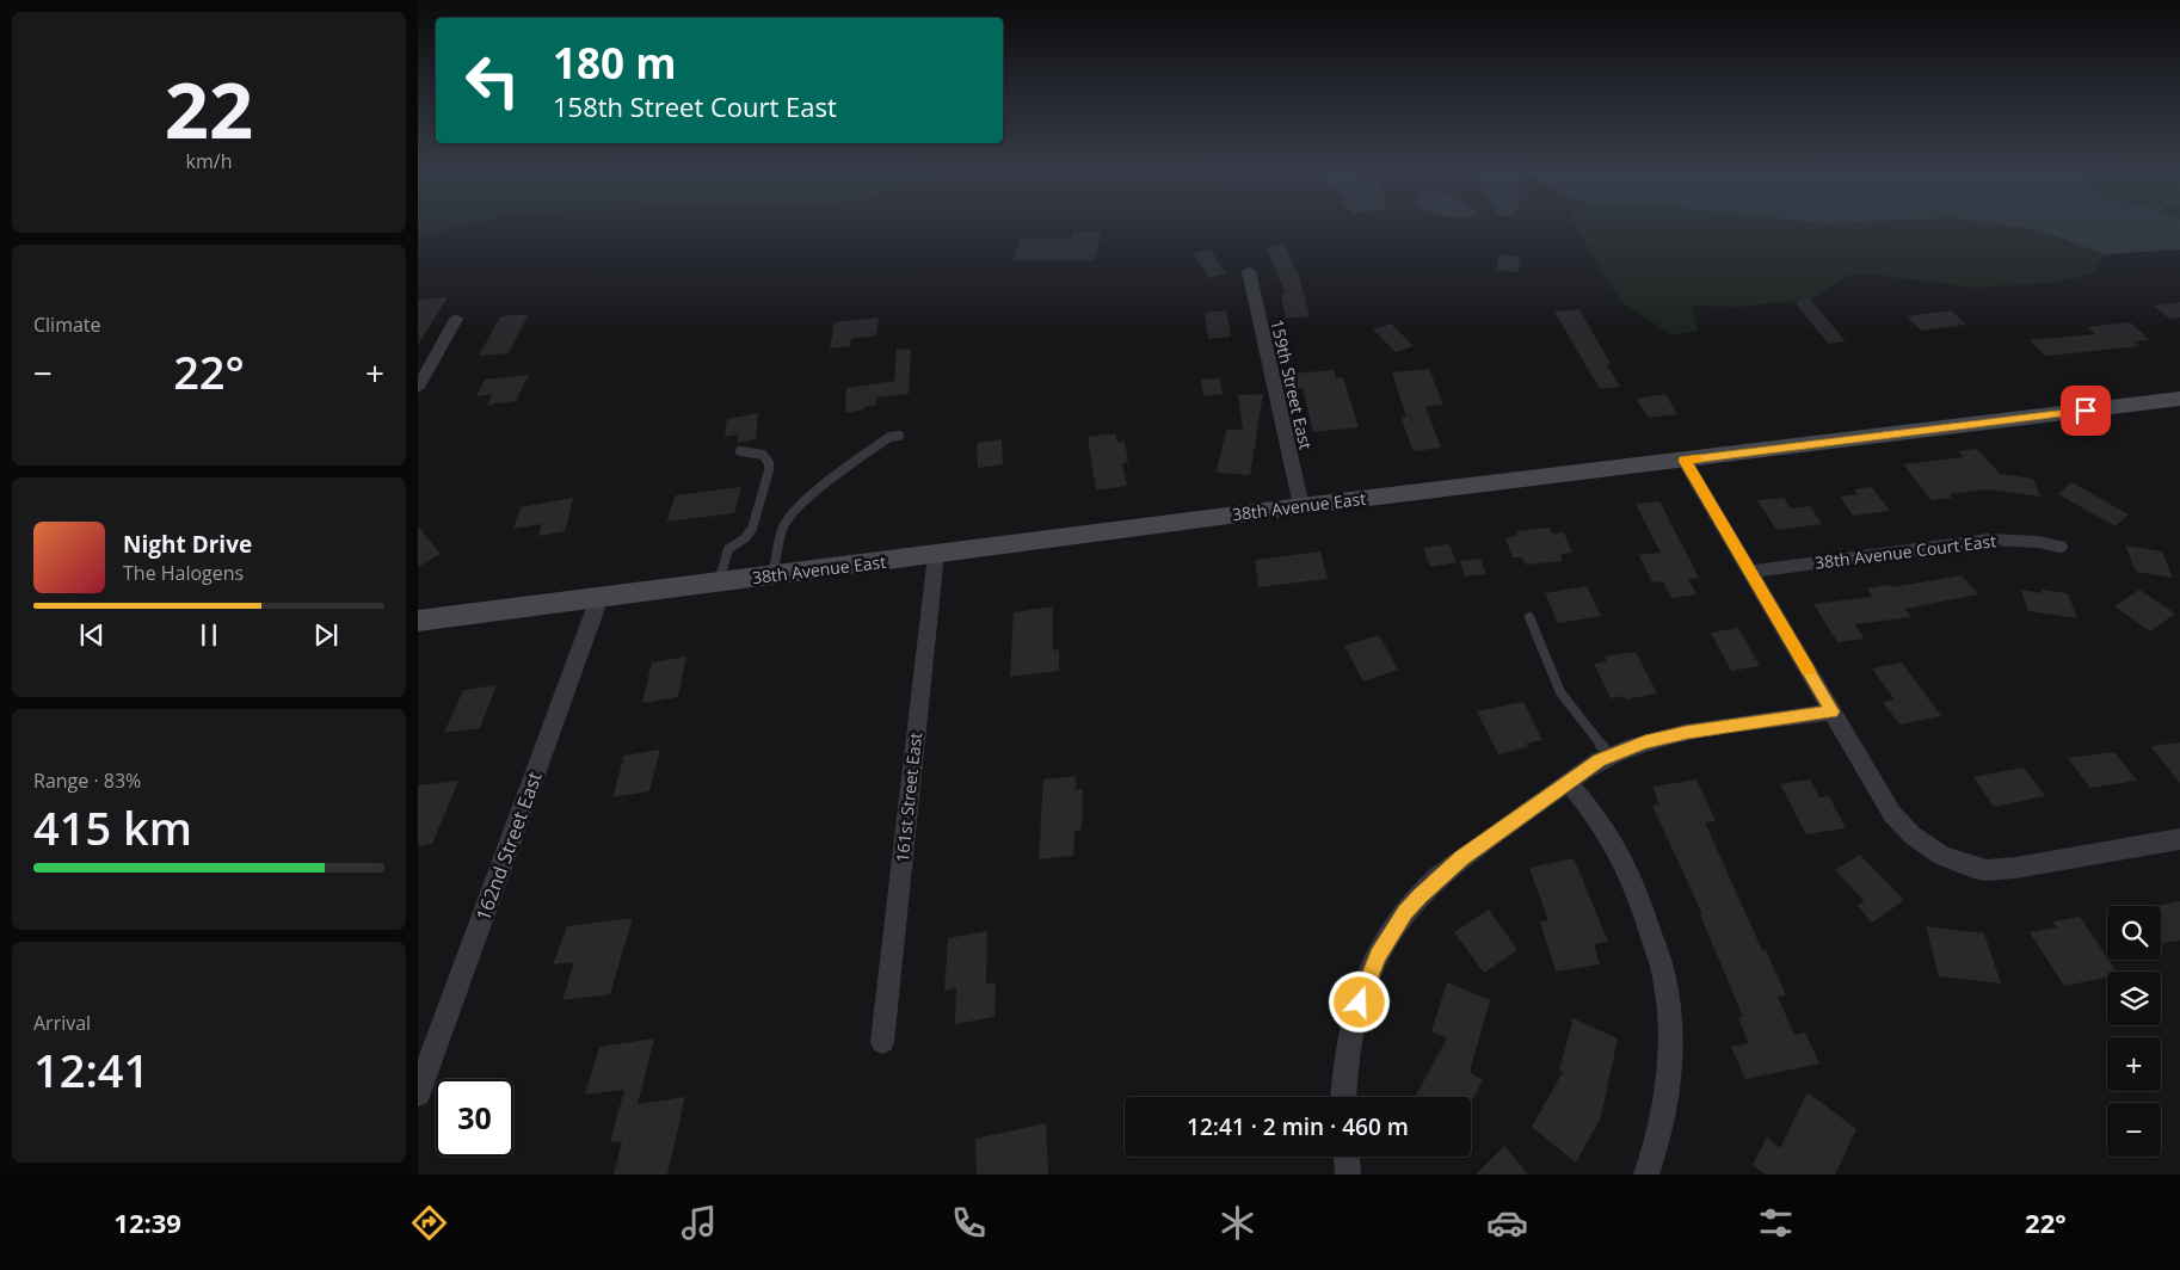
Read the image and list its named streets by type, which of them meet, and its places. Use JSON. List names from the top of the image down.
{
  "streets": {
    "street": [
      "159th Street East",
      "38th Avenue East",
      "38th Avenue Court East",
      "161st Street East",
      "162nd Street East"
    ]
  },
  "crossings": [
    ["159th Street East", "38th Avenue East"],
    ["38th Avenue East", "161st Street East"],
    ["38th Avenue East", "162nd Street East"]
  ],
  "page": {
    "tile": [
      ["22", "km/h"],
      "Climate",
      ["Range · 83%", "415 km"],
      ["Arrival", "12:41"]
    ],
    "turn": ["180 m", "158th Street Court East"],
    "heat": ["−", "22°", "+"],
    "song": ["Night Drive", "The Halogens"],
    "map_buttons": ["+", "−"],
    "limit": "30",
    "trip": "12:41 · 2 min · 460 m",
    "tabs": ["12:39", "22°"]
  }
}
